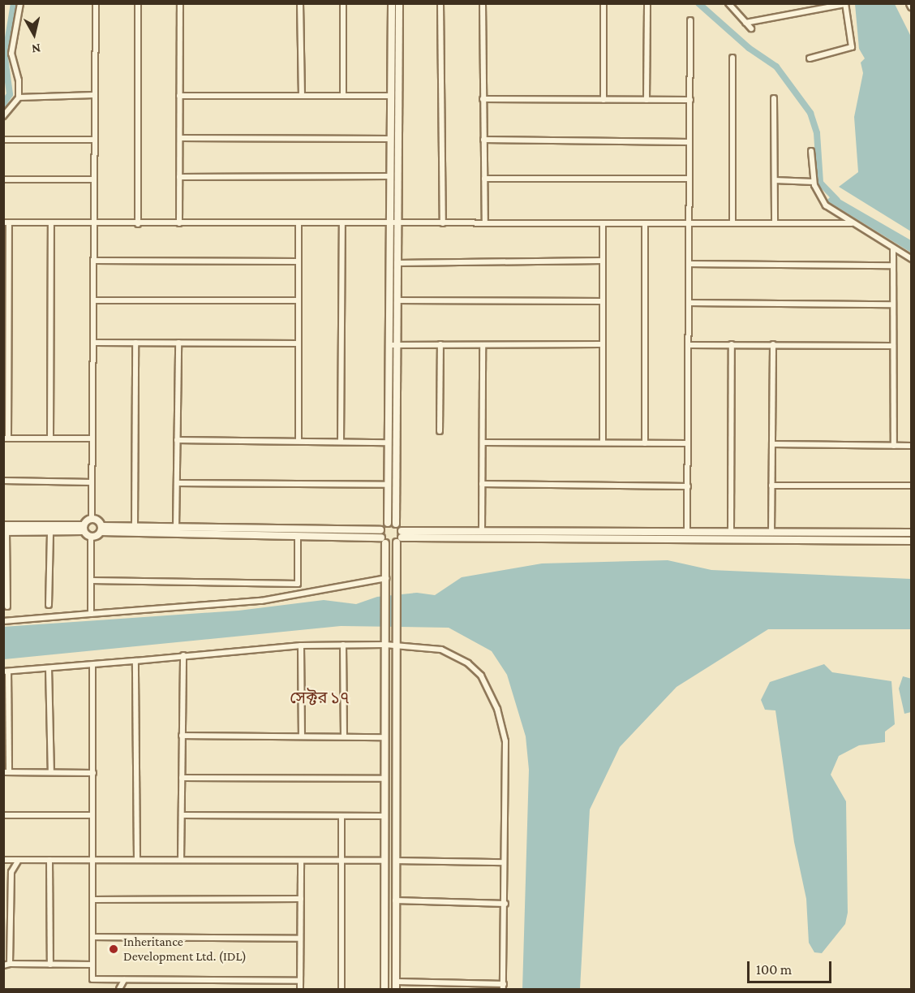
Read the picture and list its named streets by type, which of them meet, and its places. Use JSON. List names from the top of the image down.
{
  "districts": ["সেক্টর ১৭"],
  "places": ["Inheritance Development Ltd. (IDL)"],
  "scale_bar": "100 m",
  "north": "bottom"
}
